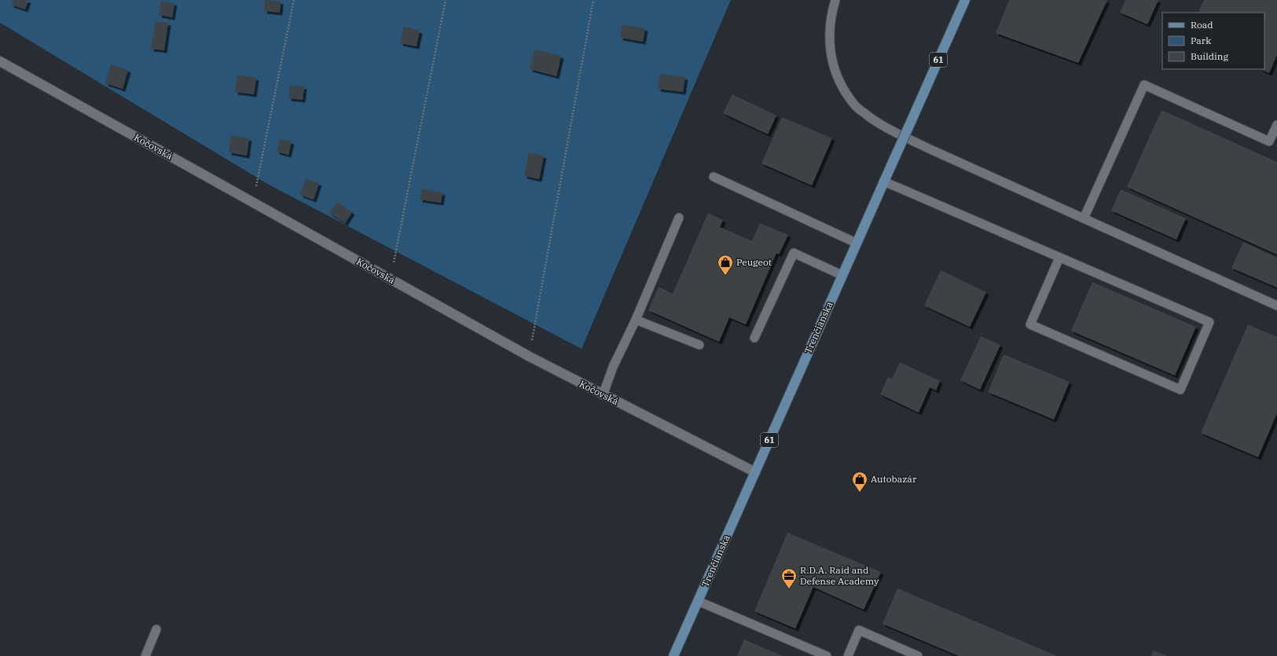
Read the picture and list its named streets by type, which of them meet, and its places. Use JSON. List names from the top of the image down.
{
  "streets": {
    "main road": ["61", "Trenčianska"],
    "street": ["Kočovská"]
  },
  "crossings": [
    ["Kočovská", "Trenčianska"]
  ],
  "places": {
    "shop": ["Peugeot", "Autobazár"],
    "office": ["R.D.A. Raid and Defense Academy"]
  },
  "legend": ["Road", "Park", "Building"]
}
